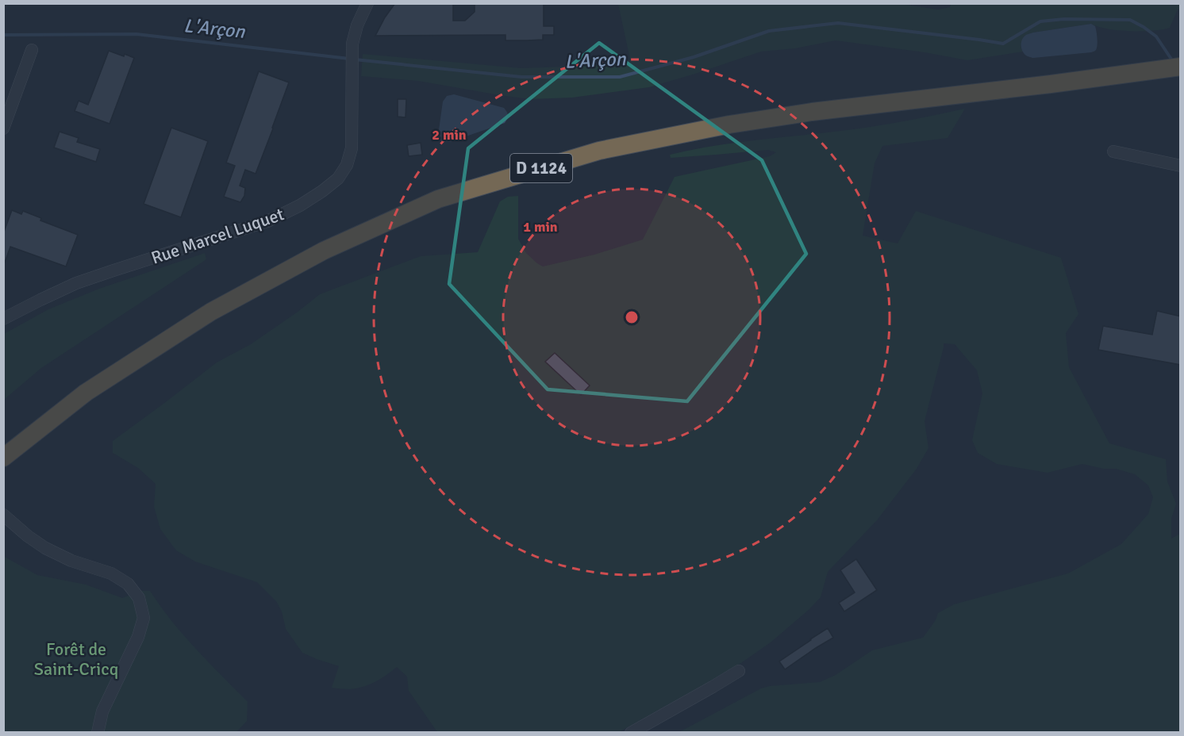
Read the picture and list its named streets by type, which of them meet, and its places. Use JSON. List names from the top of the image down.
{
  "streets": {
    "highway": ["D 1124"],
    "street": ["Rue Marcel Luquet"]
  },
  "water": ["L'Arçon"],
  "parks": ["Forêt de Saint-Cricq"],
  "rings": ["2 min", "1 min"]
}
